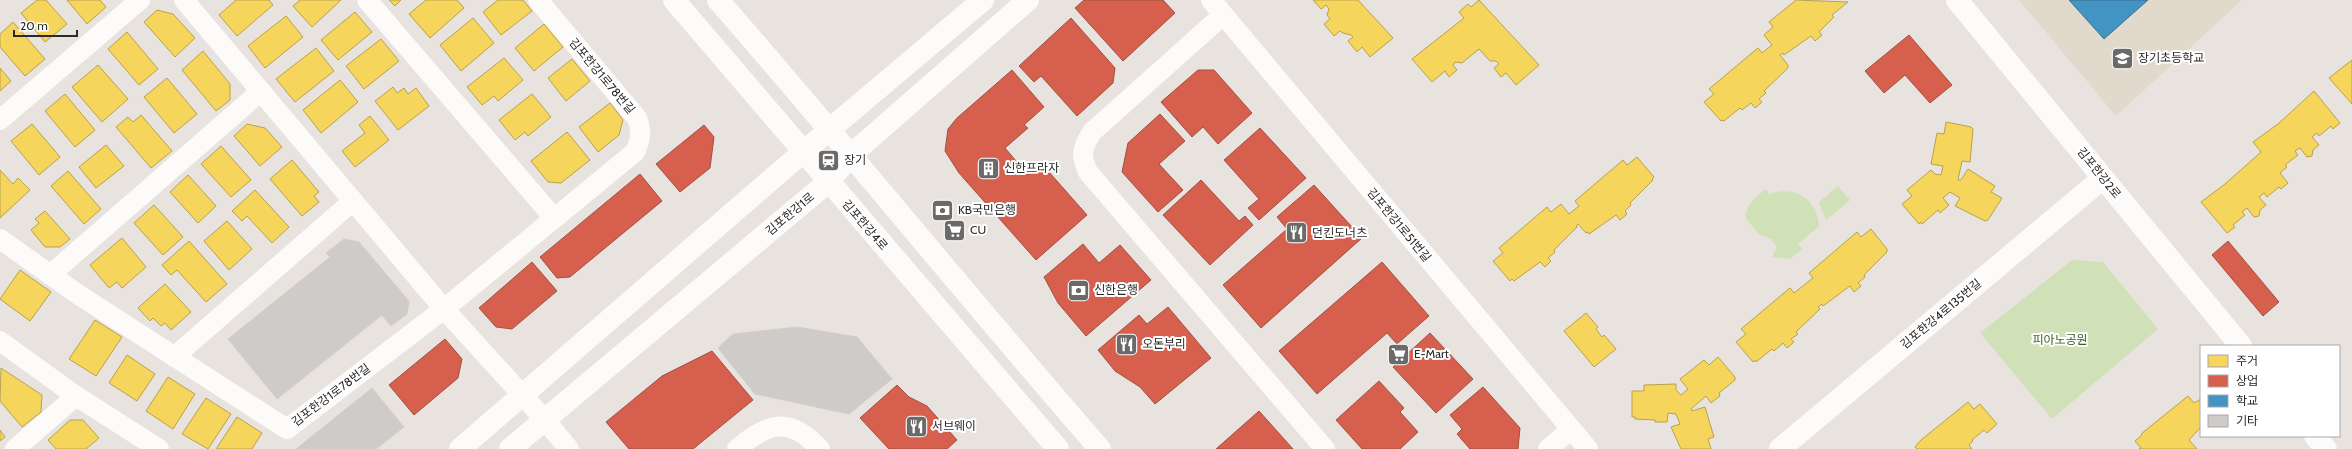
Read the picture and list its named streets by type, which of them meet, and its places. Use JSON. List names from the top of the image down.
{
  "streets": {
    "street": [
      "김포한강1로78번길",
      "김포한강2로",
      "김포한강1로",
      "김포한강4로",
      "김포한강1로51번길",
      "김포한강4로135번길"
    ]
  },
  "crossings": [
    ["김포한강2로", "김포한강4로135번길"],
    ["김포한강1로", "김포한강4로"]
  ],
  "parks": ["피아노공원"],
  "places": {
    "school or university": ["장기초등학교"],
    "station": ["장기"],
    "building": ["신한프라자"],
    "bank": ["KB국민은행", "신한은행"],
    "supermarket": ["CU", "E-Mart"],
    "restaurant": ["던킨도너츠", "오돈부리", "서브웨이"]
  },
  "legend": [
    "주거",
    "상업",
    "학교",
    "기타"
  ],
  "scale_bar": "20 m"
}
